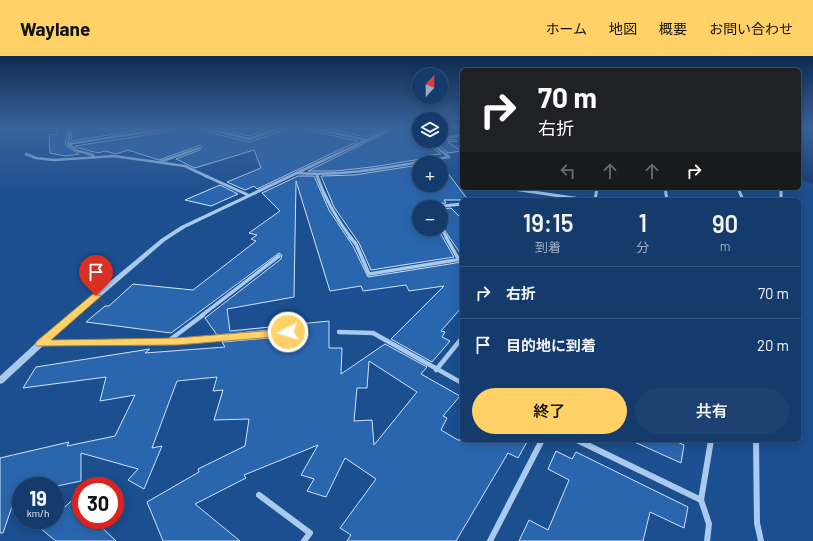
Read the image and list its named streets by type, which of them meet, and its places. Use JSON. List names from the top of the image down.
{
  "north": "top",
  "page": {
    "header": "Waylane",
    "nav": [
      "ホーム",
      "地図",
      "概要",
      "お問い合わせ"
    ],
    "map_buttons": ["+", "−"],
    "turn": ["70 m", "右折"],
    "eta": [
      "19:15",
      "到着",
      "1",
      "分",
      "90",
      "m"
    ],
    "list": [
      {
        "name": "右折",
        "value": "70 m"
      },
      {
        "name": "目的地に到着",
        "value": "20 m"
      }
    ],
    "buttons": ["終了", "共有"],
    "speed": "19 km/h",
    "limit": "30"
  }
}
